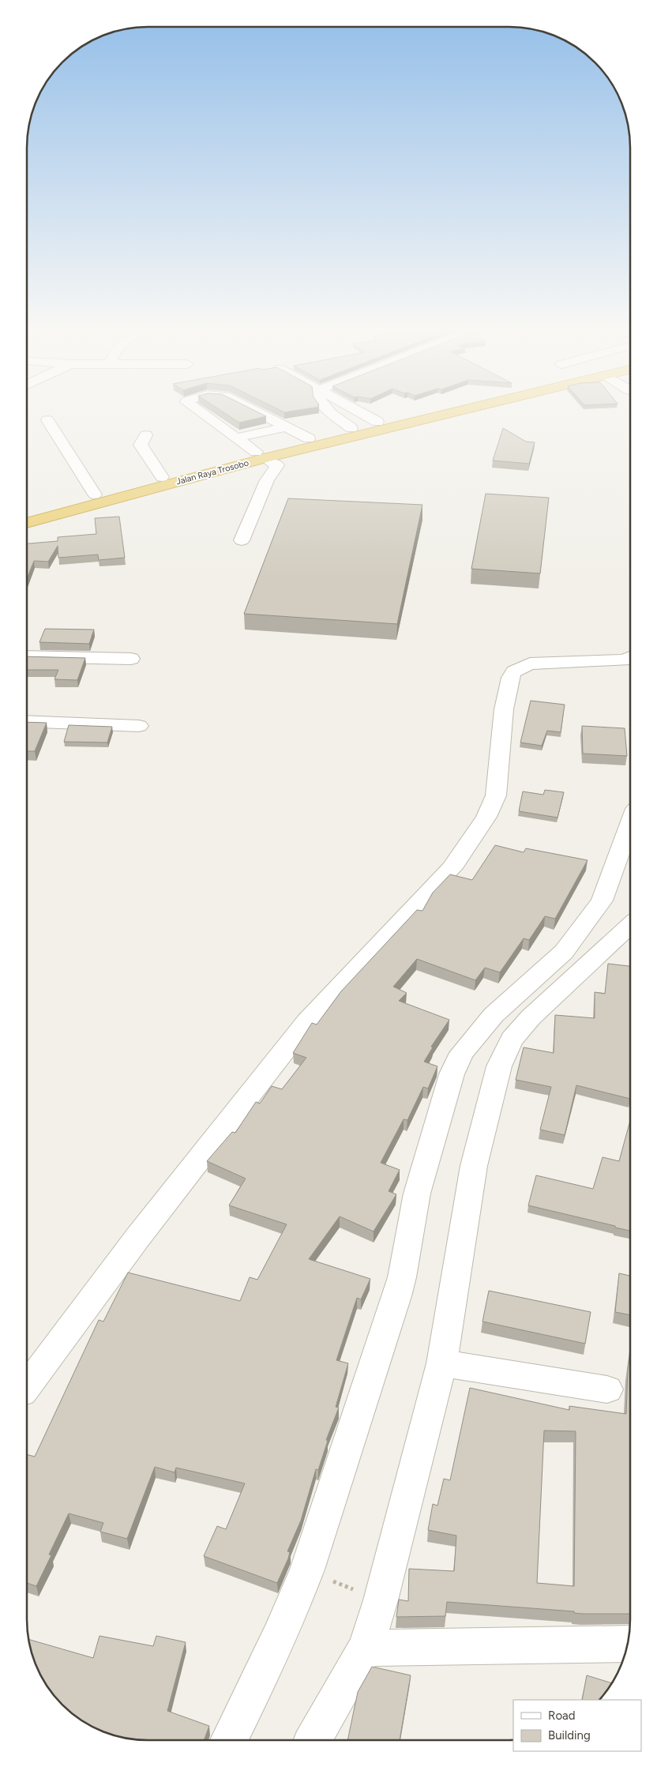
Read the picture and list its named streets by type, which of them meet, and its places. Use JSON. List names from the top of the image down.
{
  "streets": {
    "highway": ["Jalan Raya Trosobo"]
  },
  "legend": ["Road", "Building"]
}
